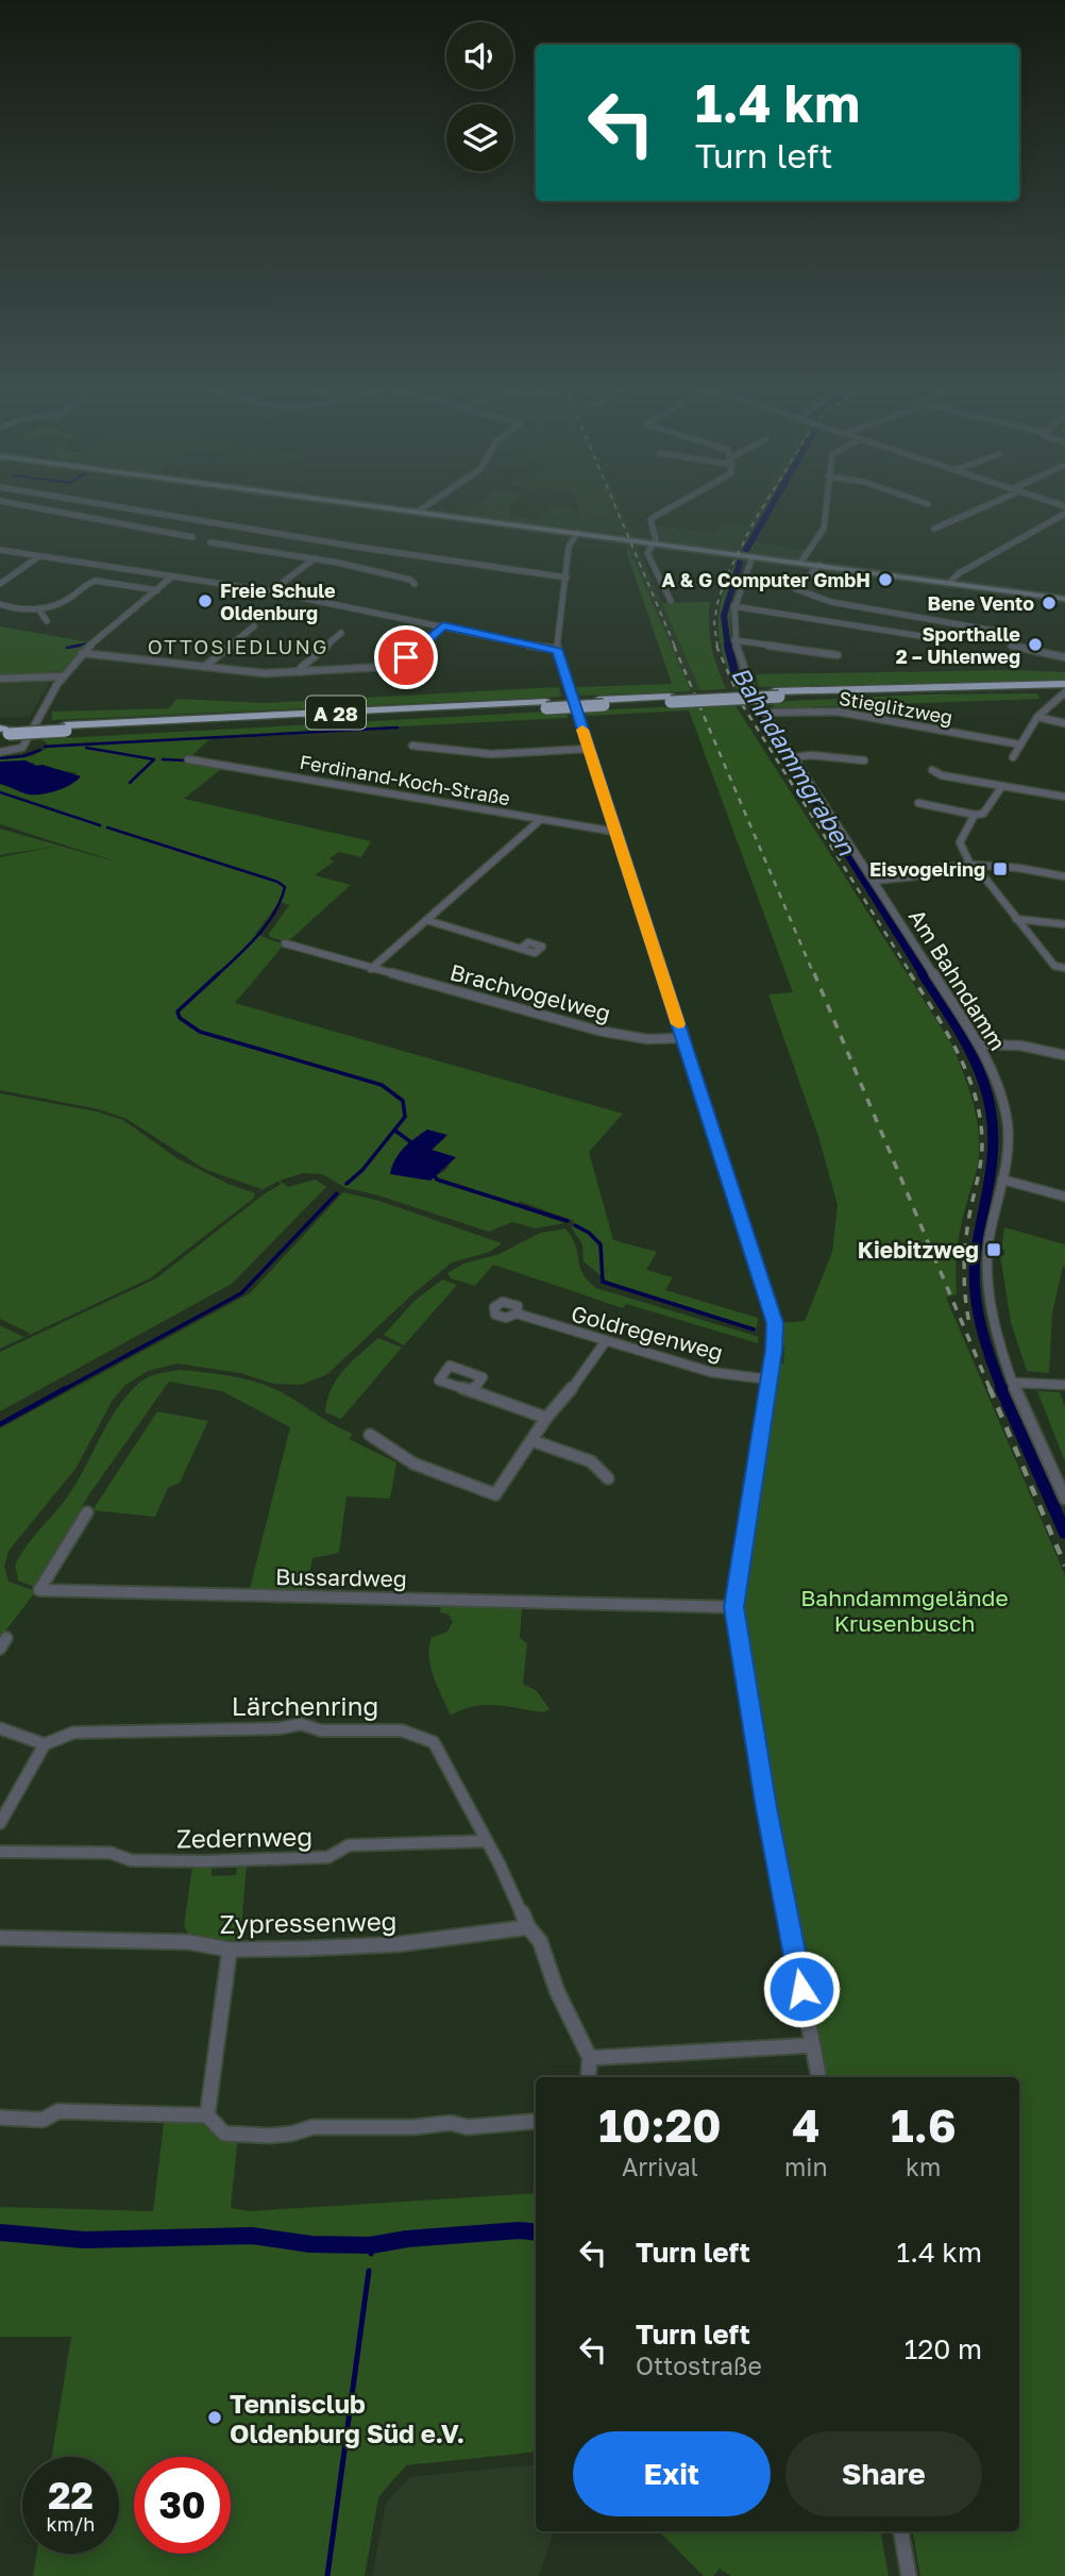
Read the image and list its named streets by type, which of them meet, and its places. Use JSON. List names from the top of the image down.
{
  "streets": {
    "highway": ["A 28"],
    "street": [
      "Stieglitzweg",
      "Ferdinand-Koch-Straße",
      "Am Bahndamm",
      "Brachvogelweg",
      "Goldregenweg",
      "Bussardweg",
      "Lärchenring",
      "Zedernweg",
      "Zypressenweg"
    ]
  },
  "crossings": [
    ["Stieglitzweg", "Am Bahndamm"],
    ["Lärchenring", "Zedernweg"],
    ["Lärchenring", "Zypressenweg"]
  ],
  "districts": ["OTTOSIEDLUNG"],
  "water": ["Bahndammgraben"],
  "parks": ["Bahndammgelände Krusenbusch"],
  "places": {
    "other": [
      "A & G Computer GmbH",
      "Freie Schule Oldenburg",
      "Bene Vento",
      "Sporthalle 2 – Uhlenweg",
      "Tennisclub Oldenburg Süd e.V."
    ],
    "transit": ["Eisvogelring", "Kiebitzweg"]
  },
  "page": {
    "turn": ["1.4 km", "Turn left"],
    "eta": [
      "10:20",
      "Arrival",
      "4",
      "min",
      "1.6",
      "km"
    ],
    "list": [
      {
        "name": "Turn left",
        "value": "1.4 km"
      },
      {
        "name": "Turn left",
        "note": "Ottostraße",
        "value": "120 m"
      }
    ],
    "buttons": ["Exit", "Share"],
    "speed": "22 km/h",
    "limit": "30"
  }
}
